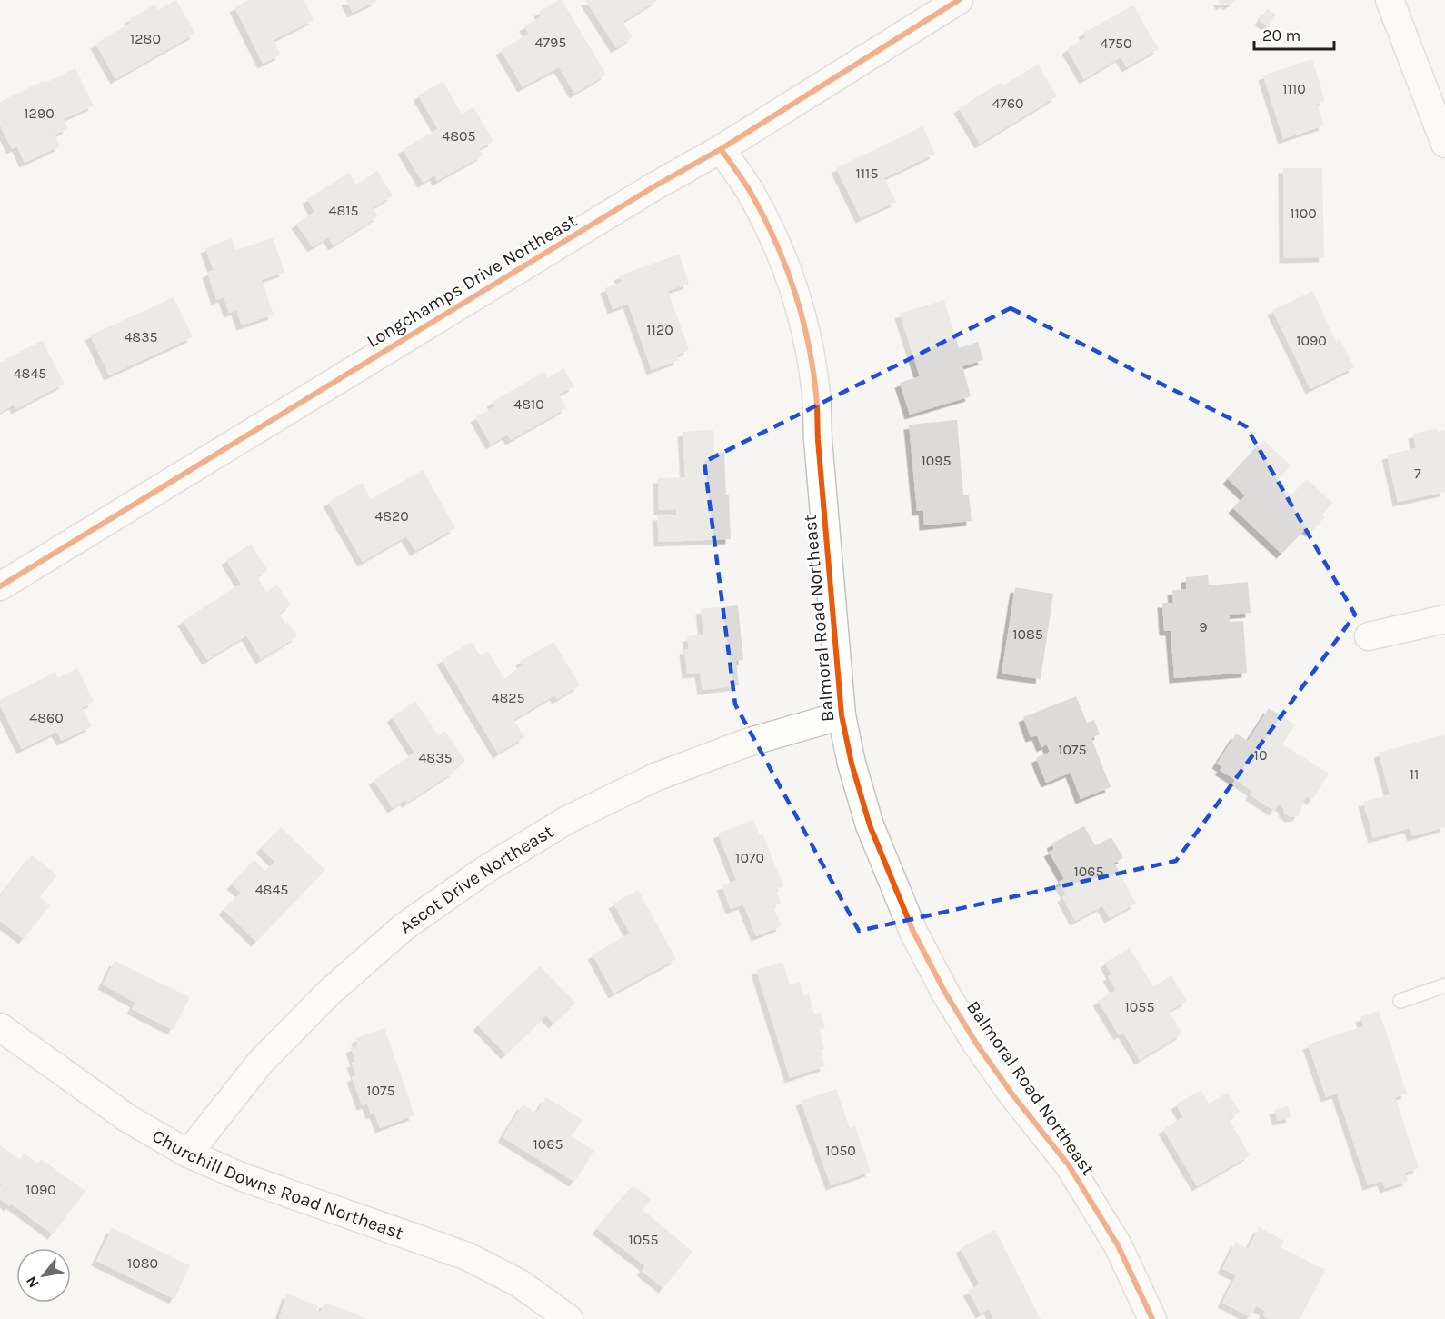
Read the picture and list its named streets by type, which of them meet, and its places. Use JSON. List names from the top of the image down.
{
  "streets": {
    "street": [
      "Longchamps Drive Northeast",
      "Balmoral Road Northeast",
      "Ascot Drive Northeast",
      "Churchill Downs Road Northeast"
    ]
  },
  "crossings": [
    ["Longchamps Drive Northeast", "Balmoral Road Northeast"],
    ["Balmoral Road Northeast", "Ascot Drive Northeast"],
    ["Ascot Drive Northeast", "Churchill Downs Road Northeast"]
  ],
  "house_numbers": [
    "1280",
    "4795",
    "4750",
    "1110",
    "4760",
    "1290",
    "4805",
    "1115",
    "4815",
    "1100",
    "1120",
    "4835",
    "1090",
    "4845",
    "4810",
    "1095",
    "7",
    "4820",
    "9",
    "1085",
    "4825",
    "4860",
    "1075",
    "10",
    "4835",
    "11",
    "1070",
    "1065",
    "4845",
    "1055",
    "1075",
    "1065",
    "1050",
    "1090",
    "1055",
    "1080"
  ],
  "scale_bar": "20 m",
  "north": "bottom left"
}
